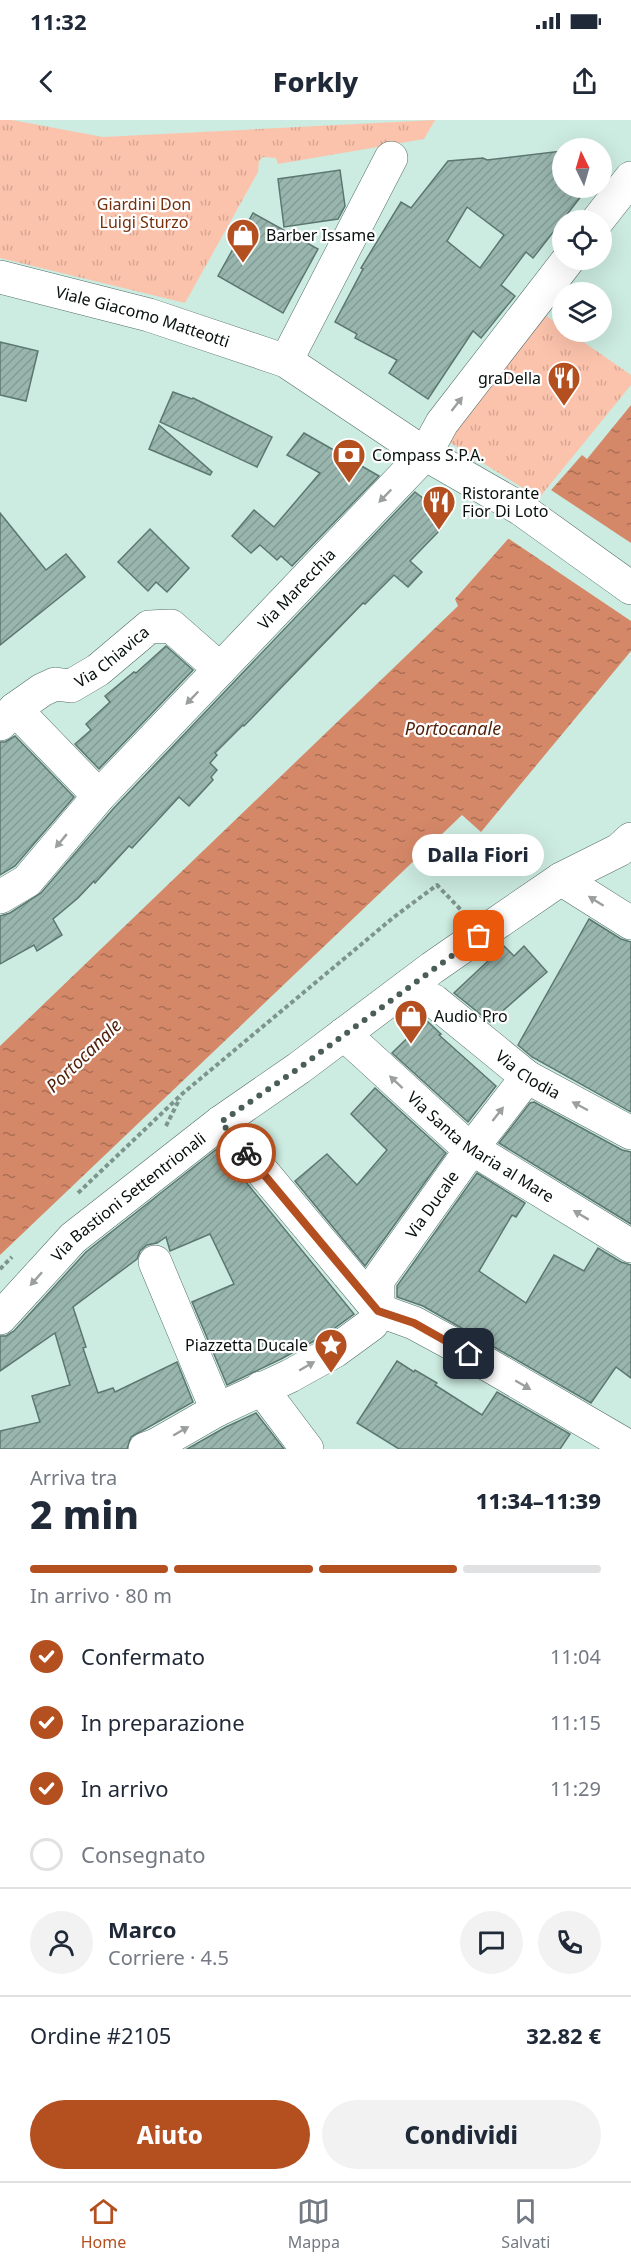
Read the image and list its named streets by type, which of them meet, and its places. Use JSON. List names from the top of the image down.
{
  "streets": {
    "street": [
      "Viale Giacomo Matteotti",
      "Via Marecchia",
      "Via Chiavica",
      "Via Clodia",
      "Via Santa Maria al Mare",
      "Via Bastioni Settentrionali",
      "Via Ducale"
    ]
  },
  "crossings": [
    ["Viale Giacomo Matteotti", "Via Marecchia"],
    ["Via Marecchia", "Via Chiavica"],
    ["Via Clodia", "Via Bastioni Settentrionali"],
    ["Via Clodia", "Via Ducale"],
    ["Via Santa Maria al Mare", "Via Bastioni Settentrionali"],
    ["Via Santa Maria al Mare", "Via Ducale"]
  ],
  "water": ["Portocanale"],
  "parks": ["Giardini Don Luigi Sturzo"],
  "places": {
    "shop": ["Barber Issame", "Audio Pro"],
    "restaurant": ["graDella", "Ristorante Fior Di Loto"],
    "bank": ["Compass S.P.A."],
    "other": ["Dalla Fiori"],
    "place": ["Piazzetta Ducale"]
  },
  "north": "top",
  "page": {
    "status": "11:32",
    "header": "Forkly",
    "bubble": "Dalla Fiori",
    "heading": ["2 min", "Arriva tra", "11:34–11:39"],
    "panel": [
      "Marco",
      "Corriere · 4.5",
      "Ordine #2105",
      "32.82 €"
    ],
    "bar": "In arrivo · 80 m",
    "list": [
      ["Confermato", "11:04"],
      ["In preparazione", "11:15"],
      ["In arrivo", "11:29"],
      "Consegnato"
    ],
    "buttons": ["Aiuto", "Condividi"],
    "tabs": ["Home", "Mappa", "Salvati"]
  }
}
